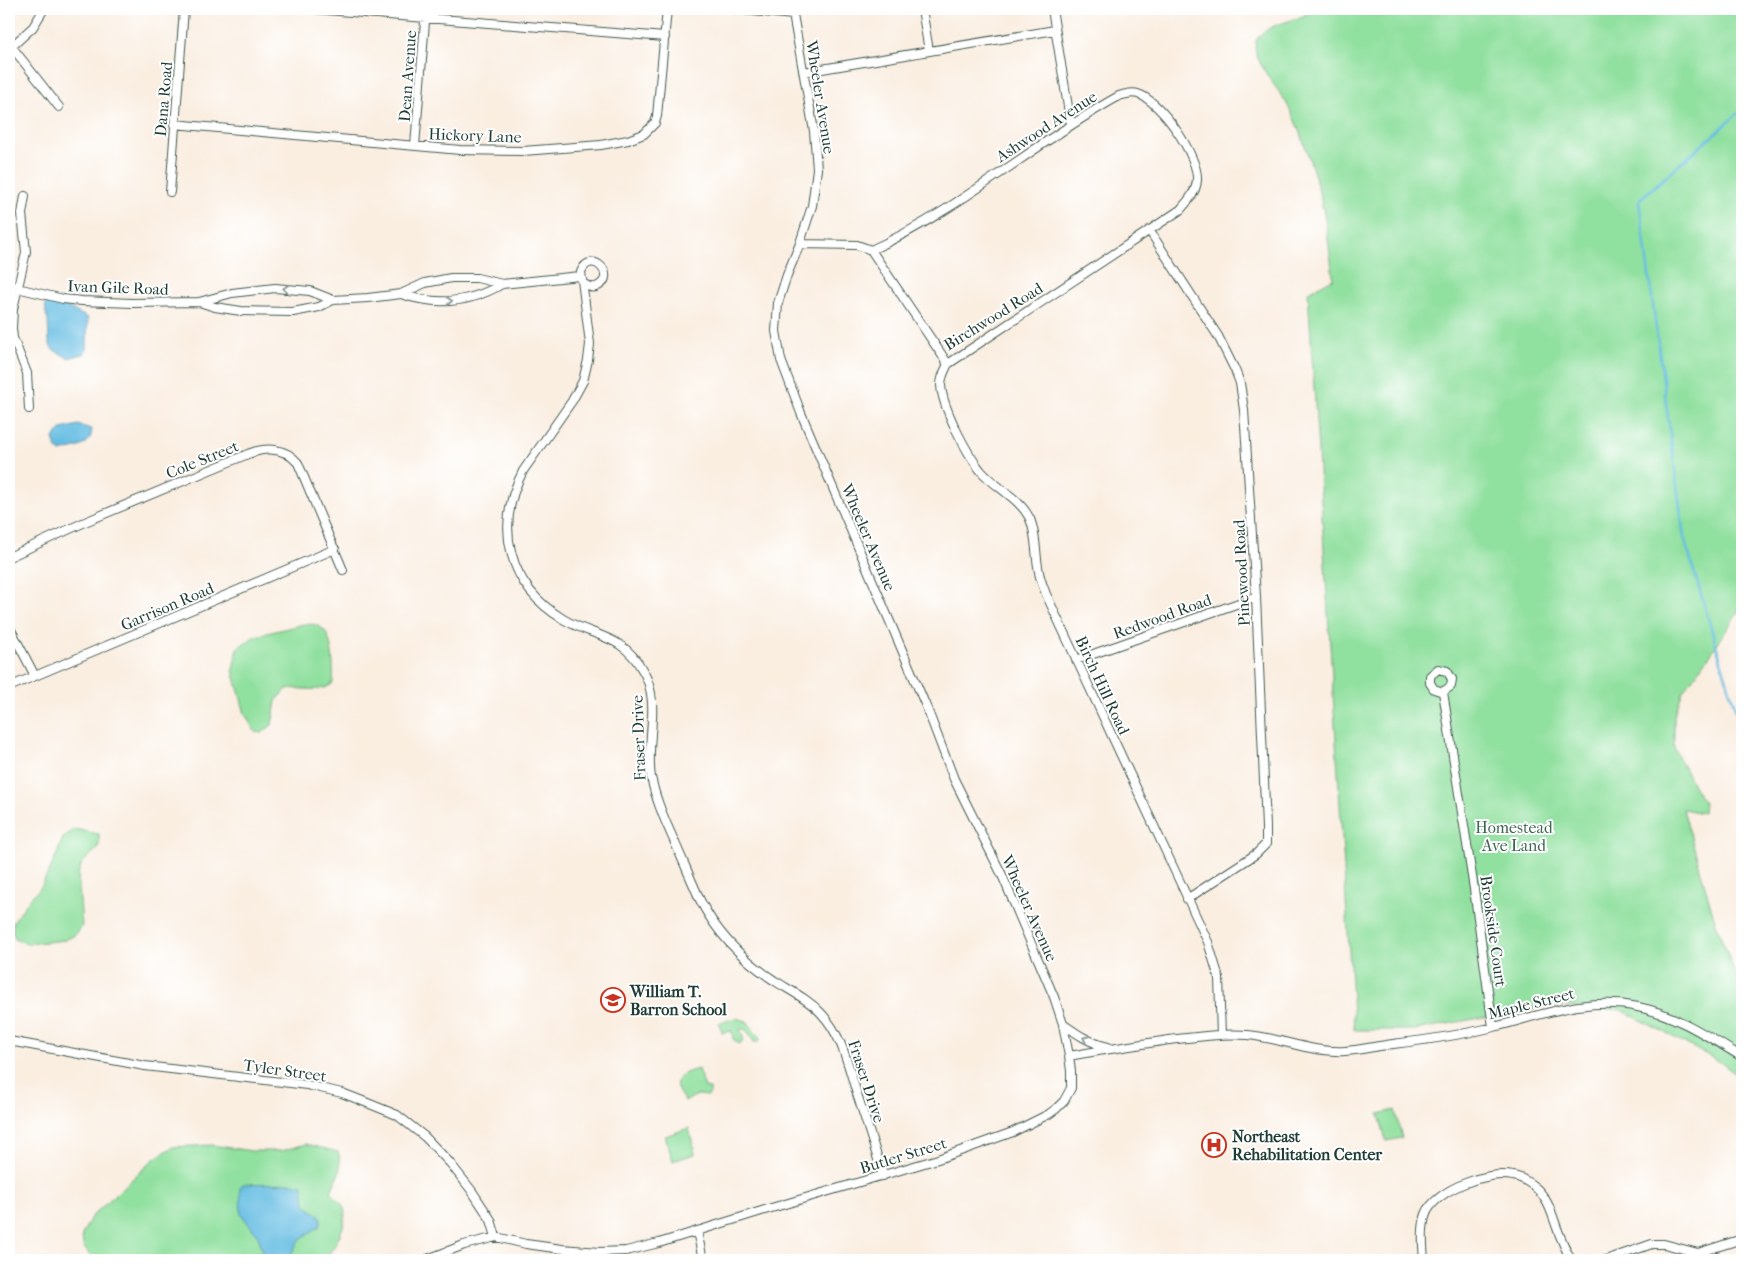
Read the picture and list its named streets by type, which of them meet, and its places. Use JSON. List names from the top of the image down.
{
  "streets": {
    "street": [
      "Dean Avenue",
      "Wheeler Avenue",
      "Dana Road",
      "Ashwood Avenue",
      "Hickory Lane",
      "Ivan Gile Road",
      "Birchwood Road",
      "Cole Street",
      "Pinewood Road",
      "Garrison Road",
      "Redwood Road",
      "Birch Hill Road",
      "Fraser Drive",
      "Brookside Court",
      "Maple Street",
      "Tyler Street",
      "Butler Street"
    ]
  },
  "crossings": [
    ["Dean Avenue", "Hickory Lane"],
    ["Wheeler Avenue", "Butler Street"],
    ["Dana Road", "Hickory Lane"],
    ["Ashwood Avenue", "Birchwood Road"],
    ["Ivan Gile Road", "Fraser Drive"],
    ["Birchwood Road", "Pinewood Road"],
    ["Birchwood Road", "Birch Hill Road"],
    ["Cole Street", "Garrison Road"],
    ["Pinewood Road", "Redwood Road"],
    ["Pinewood Road", "Birch Hill Road"],
    ["Redwood Road", "Birch Hill Road"],
    ["Birch Hill Road", "Maple Street"],
    ["Fraser Drive", "Butler Street"],
    ["Brookside Court", "Maple Street"],
    ["Tyler Street", "Butler Street"]
  ],
  "parks": ["Homestead Ave Land"],
  "places": {
    "school or university": ["William T. Barron School"],
    "hospital": ["Northeast Rehabilitation Center"]
  }
}
